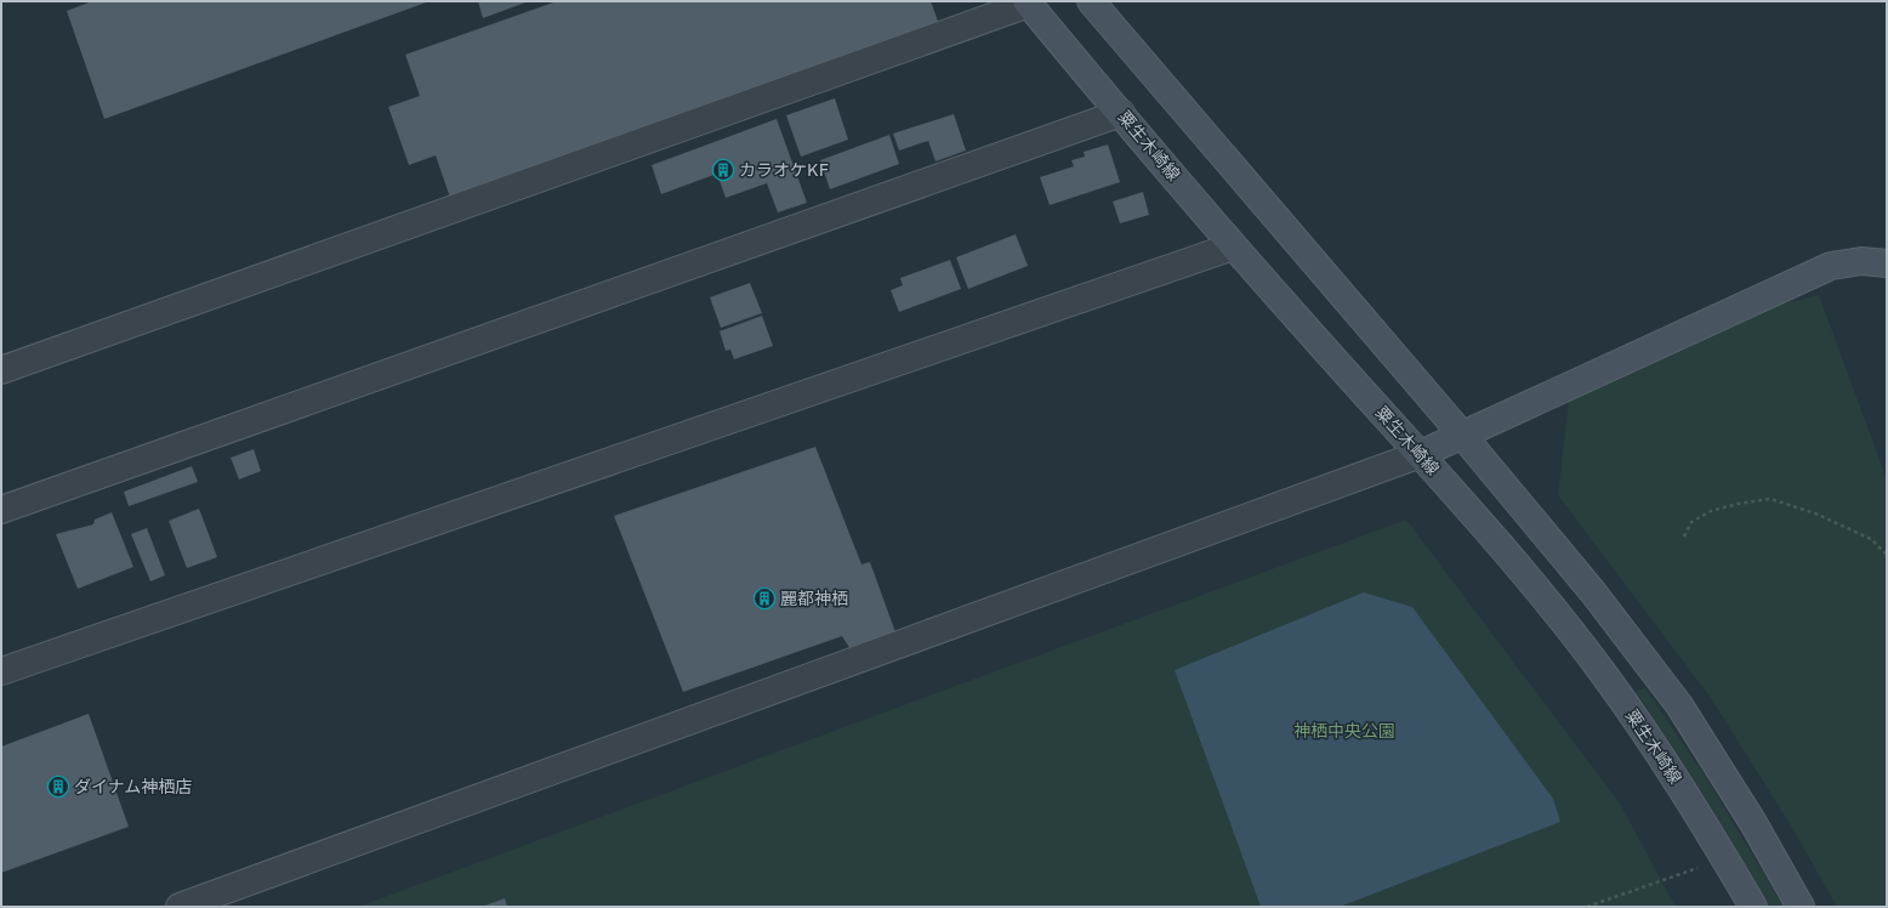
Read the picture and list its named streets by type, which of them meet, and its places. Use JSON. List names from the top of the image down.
{
  "streets": {
    "main road": ["粟生木崎線"]
  },
  "parks": ["神栖中央公園"],
  "places": {
    "building": ["カラオケKF", "麗都神栖", "ダイナム神栖店"]
  }
}
